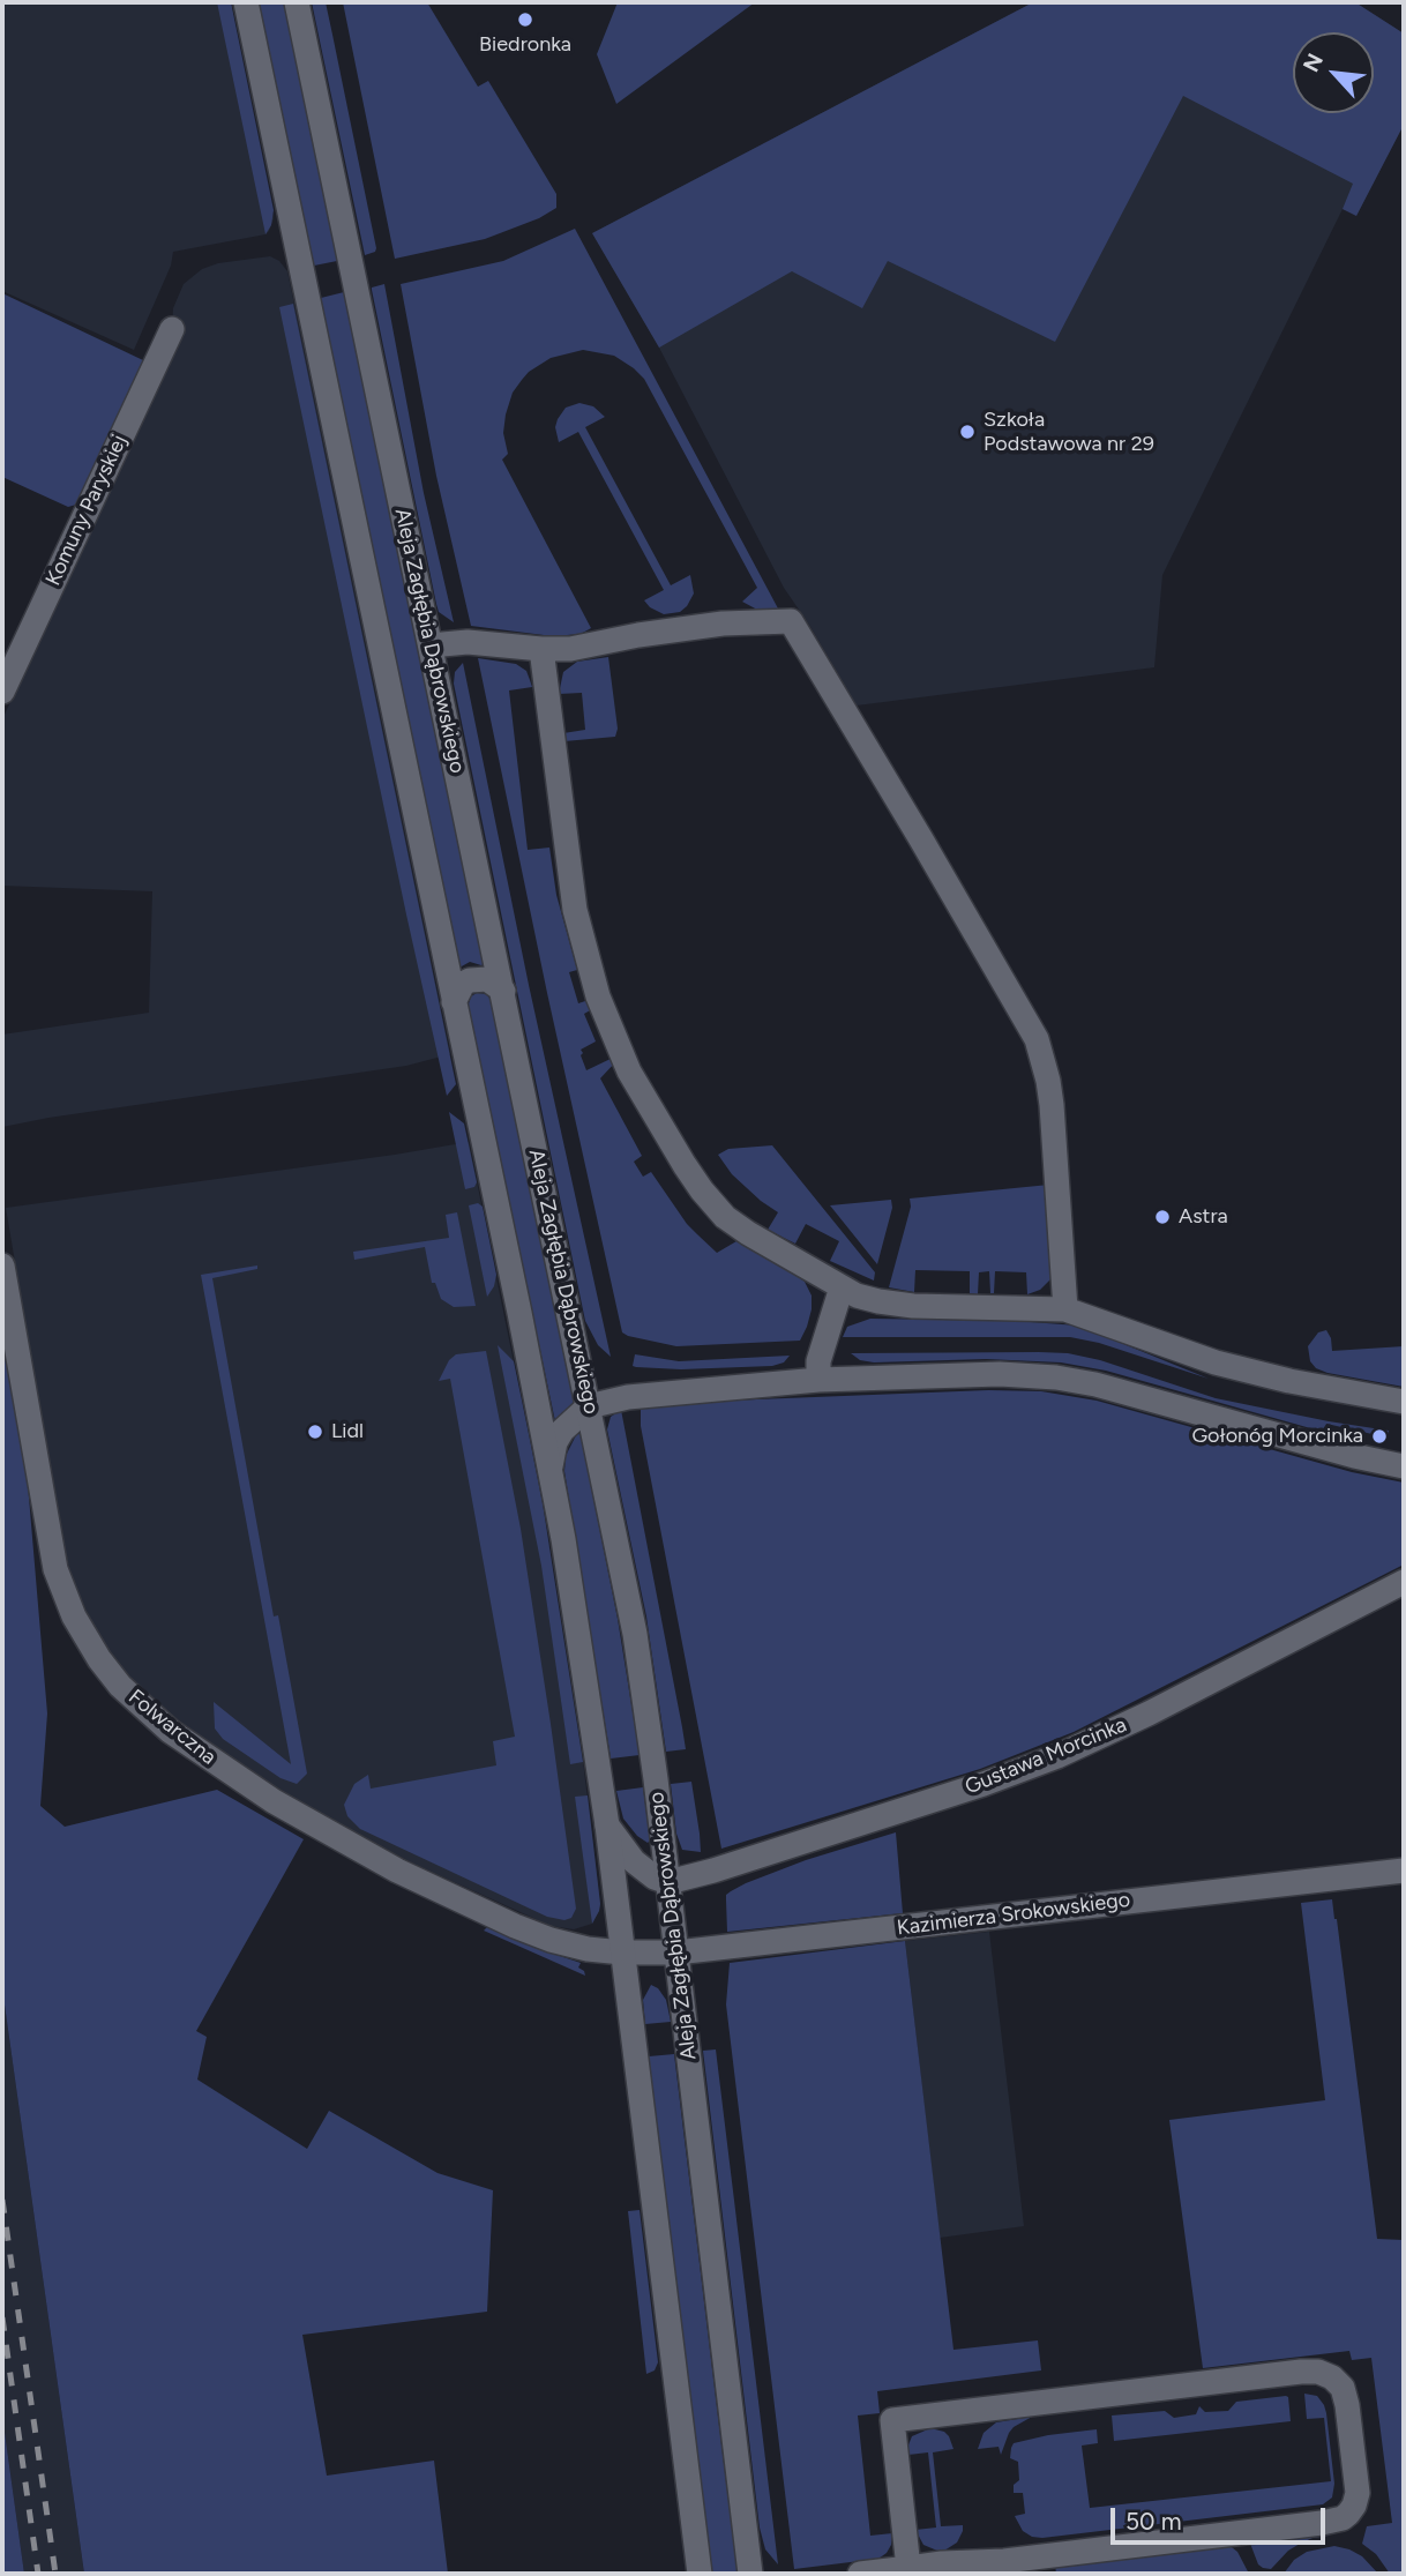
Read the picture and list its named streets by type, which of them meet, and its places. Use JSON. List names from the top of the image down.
{
  "streets": {
    "street": [
      "Komuny Paryskiej",
      "Aleja Zagłębia Dąbrowskiego",
      "Folwarczna",
      "Gustawa Morcinka",
      "Kazimierza Srokowskiego"
    ]
  },
  "crossings": [
    ["Aleja Zagłębia Dąbrowskiego", "Gustawa Morcinka"],
    ["Aleja Zagłębia Dąbrowskiego", "Kazimierza Srokowskiego"],
    ["Folwarczna", "Kazimierza Srokowskiego"]
  ],
  "places": [
    "Biedronka",
    "Szkoła Podstawowa nr 29",
    "Astra",
    "Lidl",
    "Gołonóg Morcinka"
  ],
  "scale_bar": "50 m",
  "north": "top left"
}
